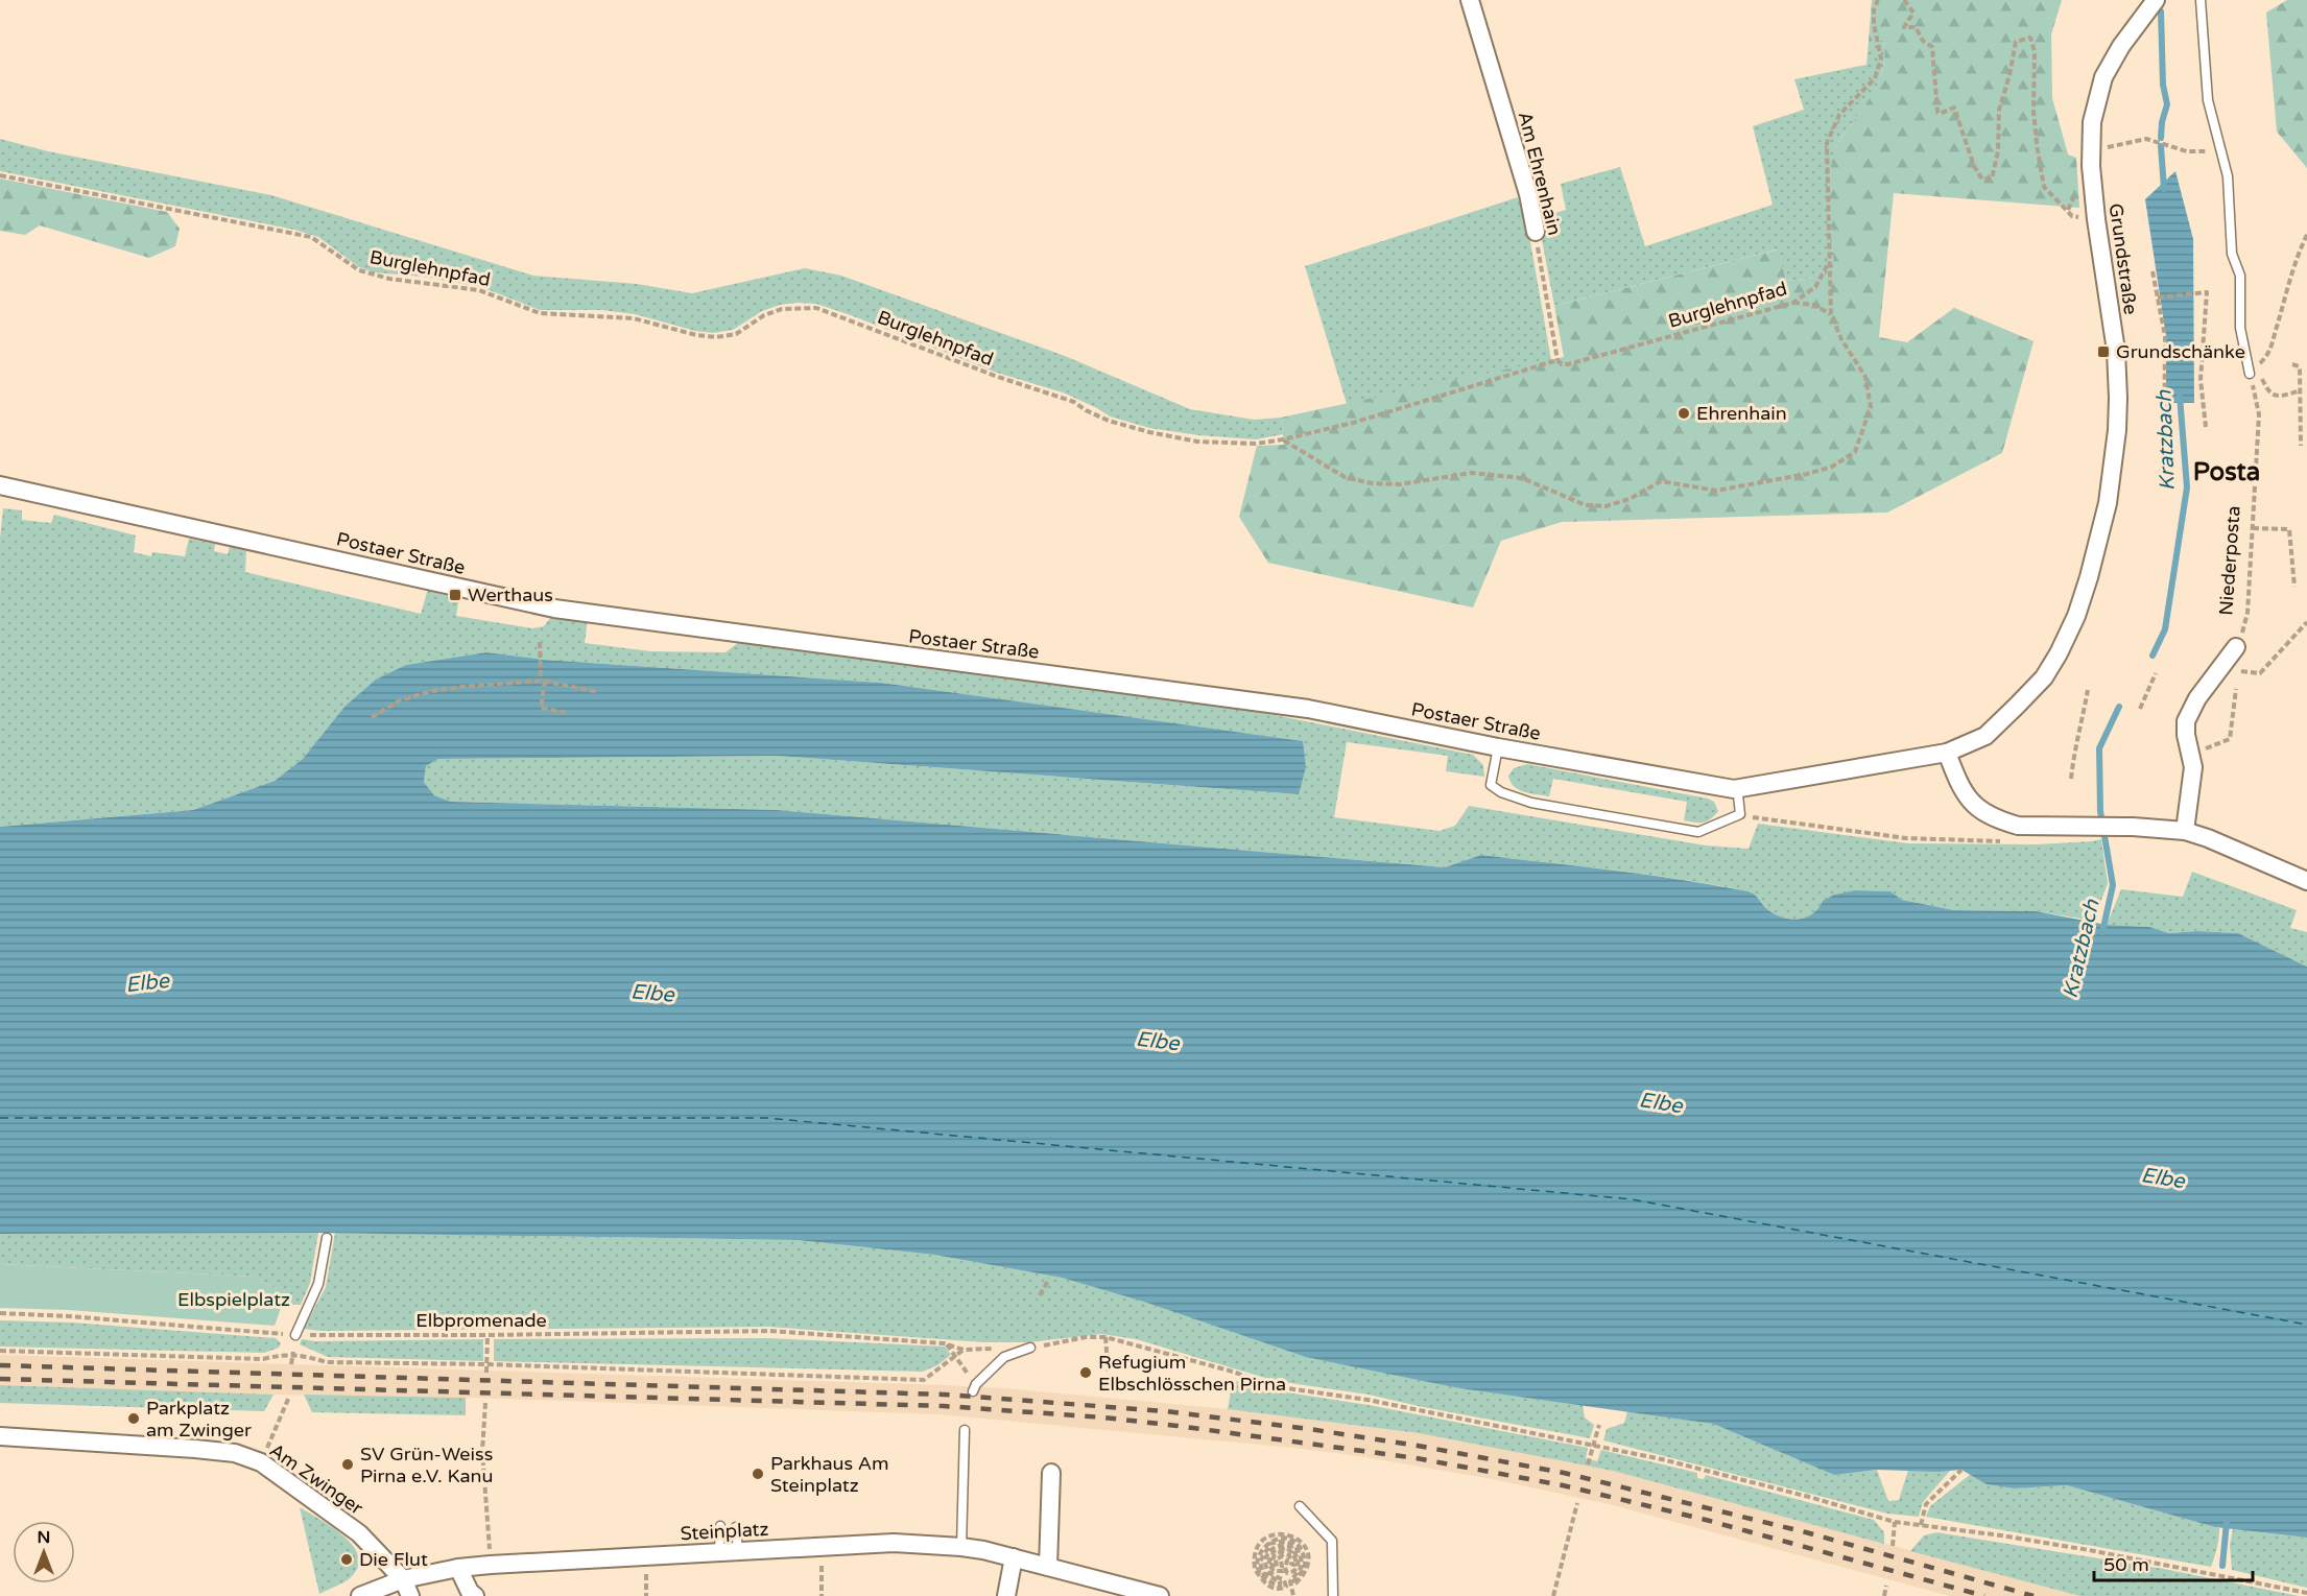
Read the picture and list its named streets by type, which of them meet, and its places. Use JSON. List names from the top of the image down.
{
  "streets": {
    "street": [
      "Am Ehrenhain",
      "Grundstraße",
      "Postaer Straße",
      "Am Zwinger",
      "Steinplatz"
    ],
    "path": ["Burglehnpfad", "Niederposta", "Elbpromenade"]
  },
  "crossings": [
    ["Am Ehrenhain", "Burglehnpfad"],
    ["Grundstraße", "Postaer Straße"],
    ["Am Zwinger", "Steinplatz"]
  ],
  "districts": ["Posta"],
  "water": ["Kratzbach", "Elbe"],
  "parks": ["Elbspielplatz"],
  "places": {
    "transit": ["Grundschänke", "Werthaus"],
    "other": [
      "Ehrenhain",
      "Refugium Elbschlösschen Pirna",
      "Parkplatz am Zwinger",
      "SV Grün-Weiss Pirna e.V. Kanu",
      "Parkhaus Am Steinplatz",
      "Die Flut"
    ]
  },
  "scale_bar": "50 m",
  "north": "top"
}
